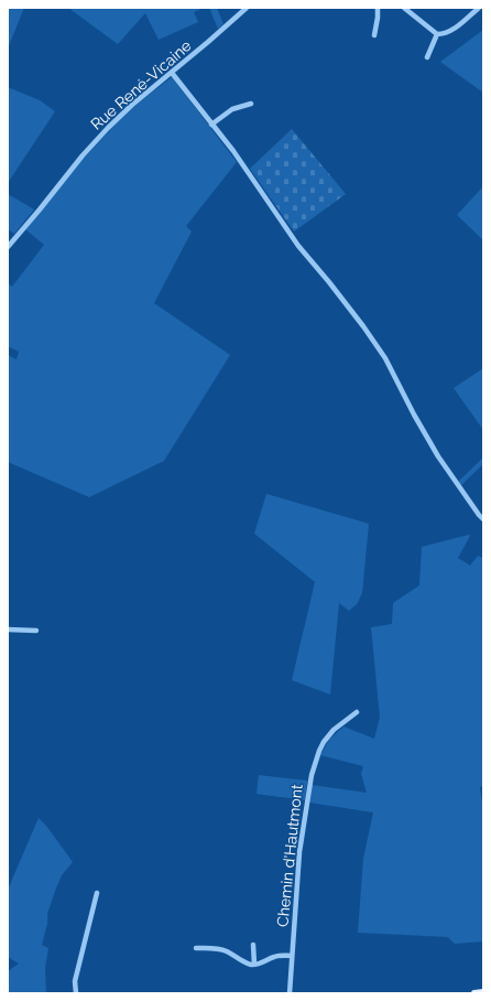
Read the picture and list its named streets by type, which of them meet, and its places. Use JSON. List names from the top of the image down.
{
  "streets": {
    "street": ["Rue René-Vicaine", "Chemin d'Hautmont"]
  }
}
